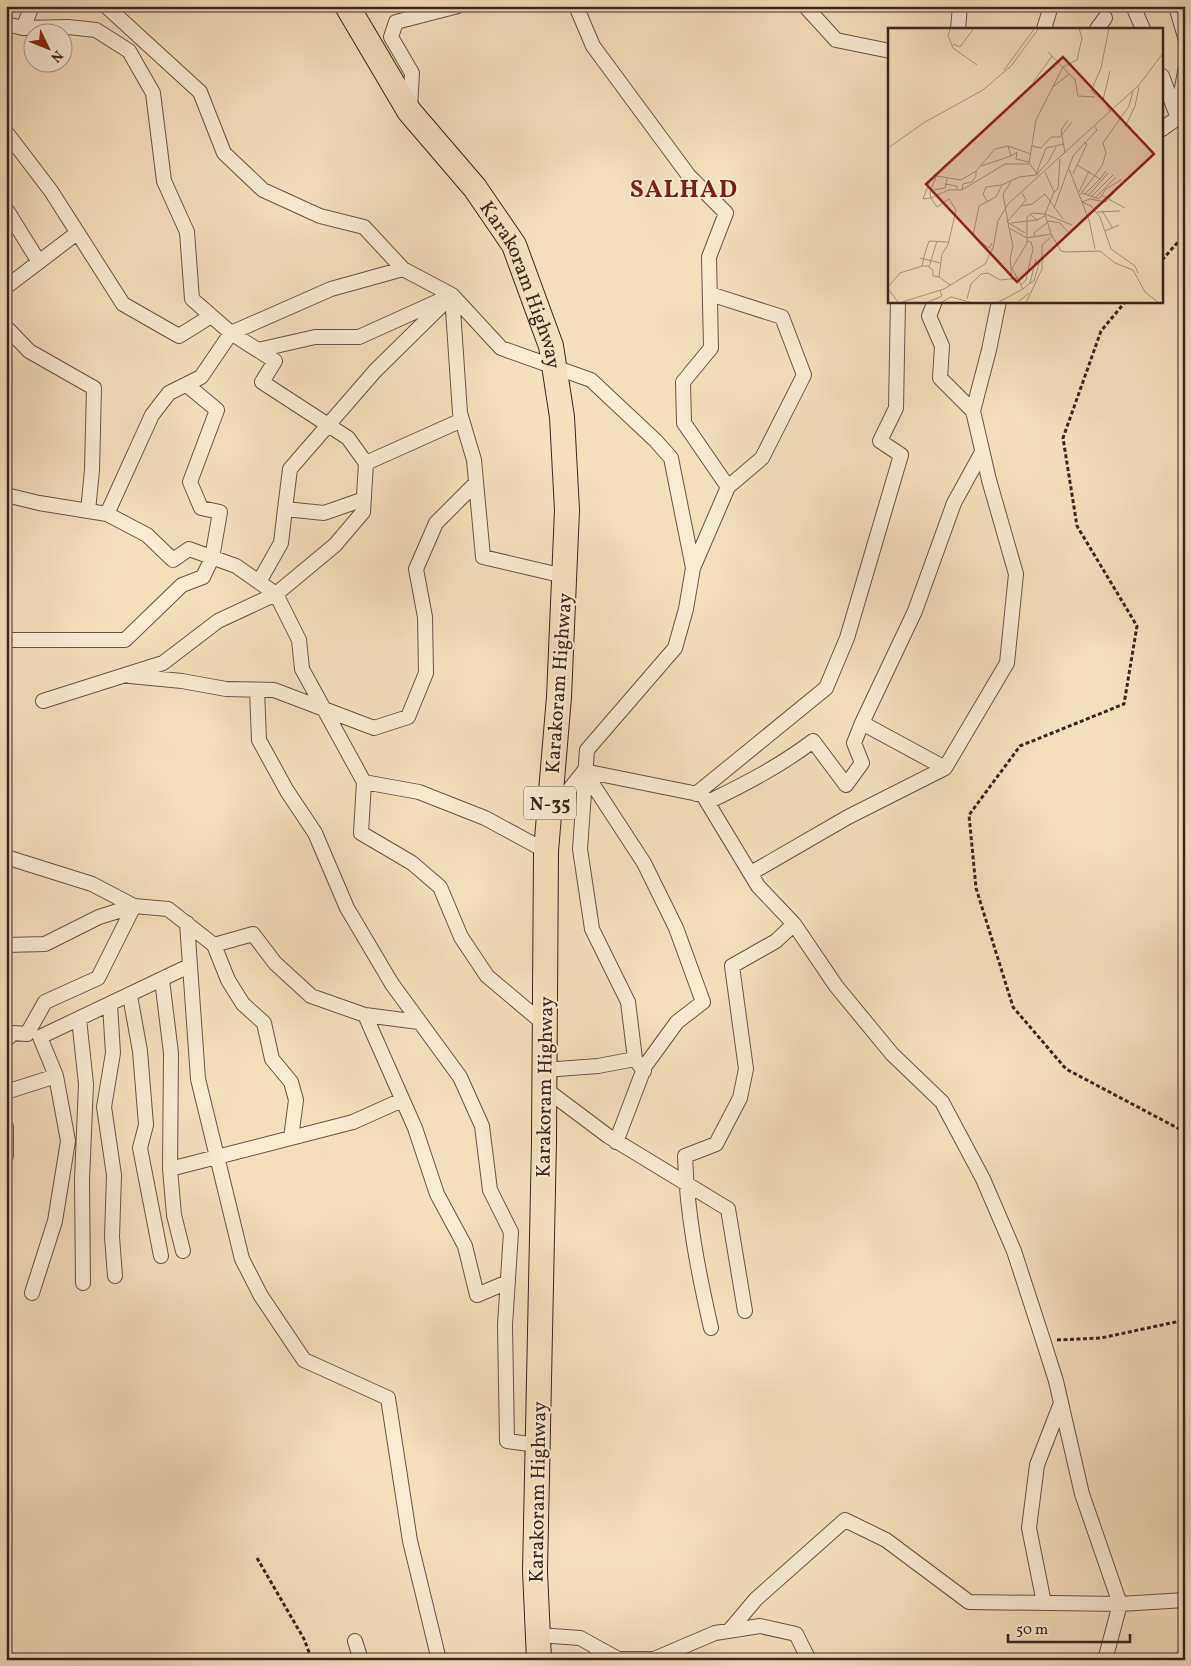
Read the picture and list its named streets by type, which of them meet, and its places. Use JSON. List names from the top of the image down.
{
  "streets": {
    "highway": ["Karakoram Highway", "N-35"]
  },
  "districts": ["SALHAD"],
  "scale_bar": "50 m",
  "north": "bottom right"
}
